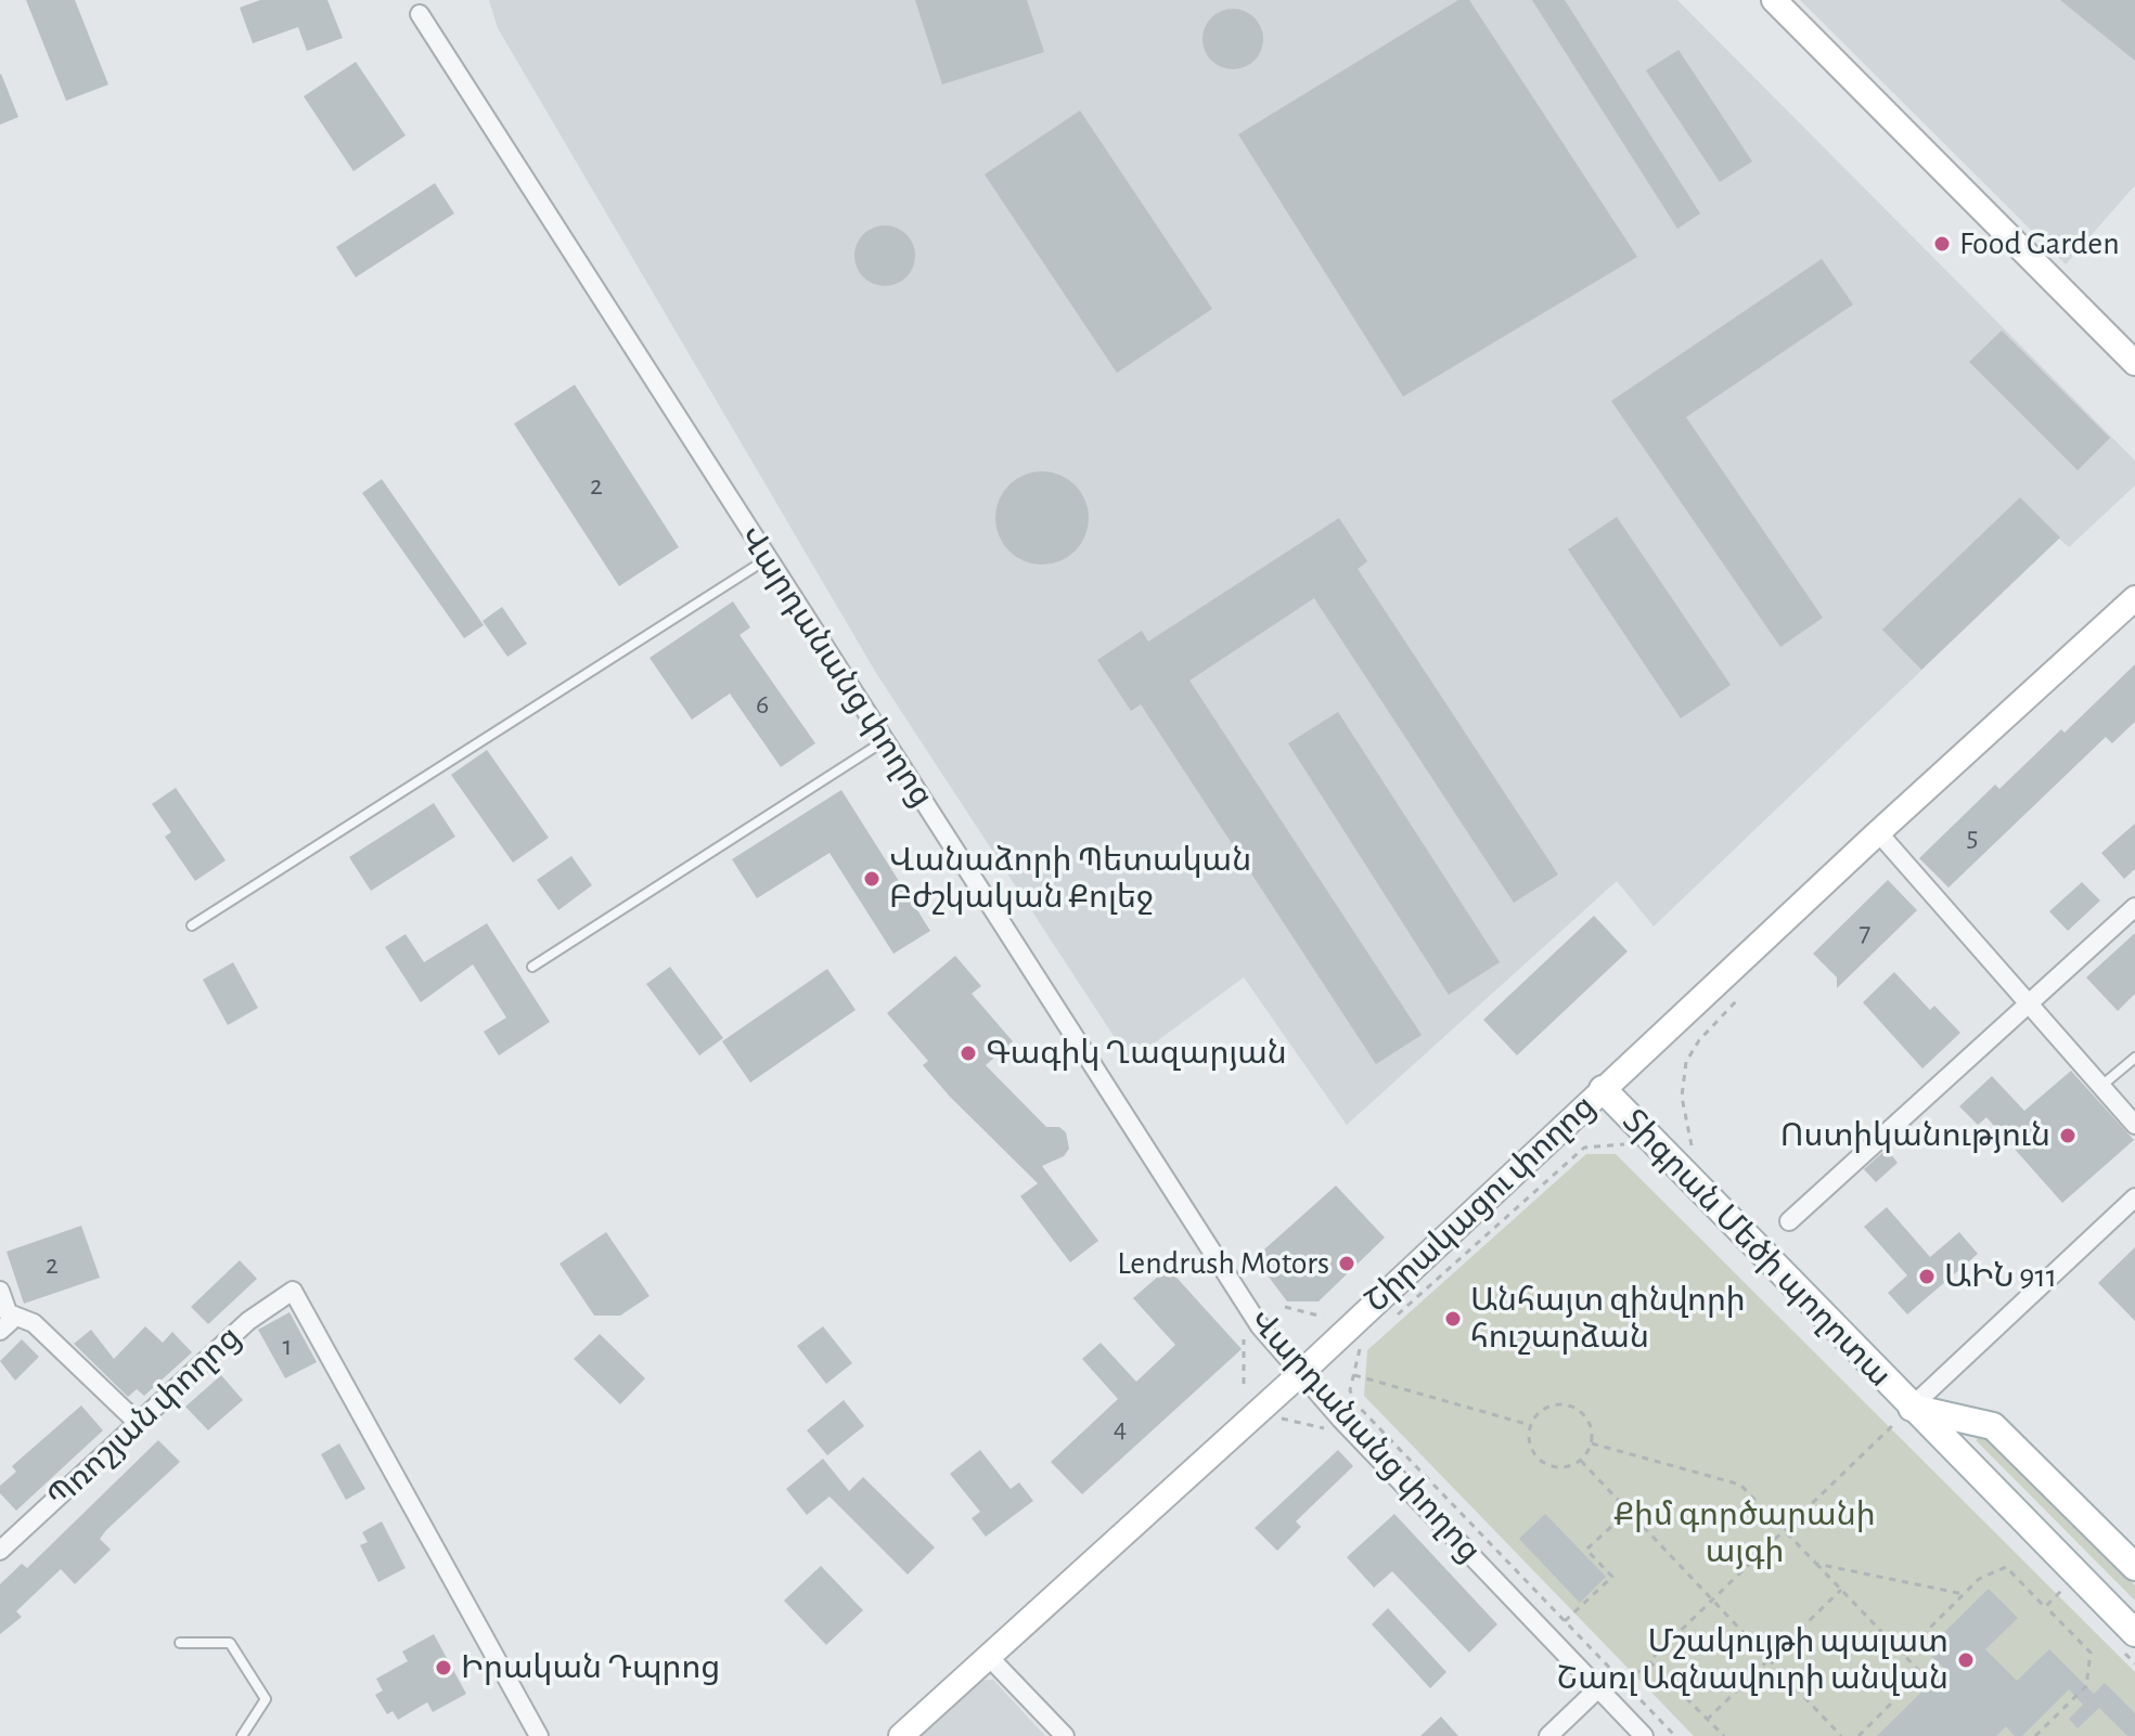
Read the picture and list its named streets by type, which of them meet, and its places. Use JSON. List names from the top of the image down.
{
  "streets": {
    "main road": ["Շիրակացու փողոց", "Տիգրան Մեծի պողոտա"],
    "street": ["Վարդանանց փողոց", "Պռոշյան փողոց"]
  },
  "crossings": [
    ["Վարդանանց փողոց", "Շիրակացու փողոց"],
    ["Շիրակացու փողոց", "Տիգրան Մեծի պողոտա"]
  ],
  "parks": ["Քիմ գործարանի այգի"],
  "places": [
    "Food Garden",
    "Վանաձորի Պետական Բժշկական Քոլեջ",
    "Գագիկ Ղազարյան",
    "Ոստիկանություն",
    "Lendrush Motors",
    "ԱԻՆ 911",
    "Անհայտ զինվորի հուշարձան",
    "Մշակույթի պալատ Շառլ Ազնավուրի անվան",
    "Իրական Դպրոց"
  ],
  "house_numbers": [
    "2",
    "6",
    "5",
    "7",
    "2",
    "1",
    "4"
  ]
}
